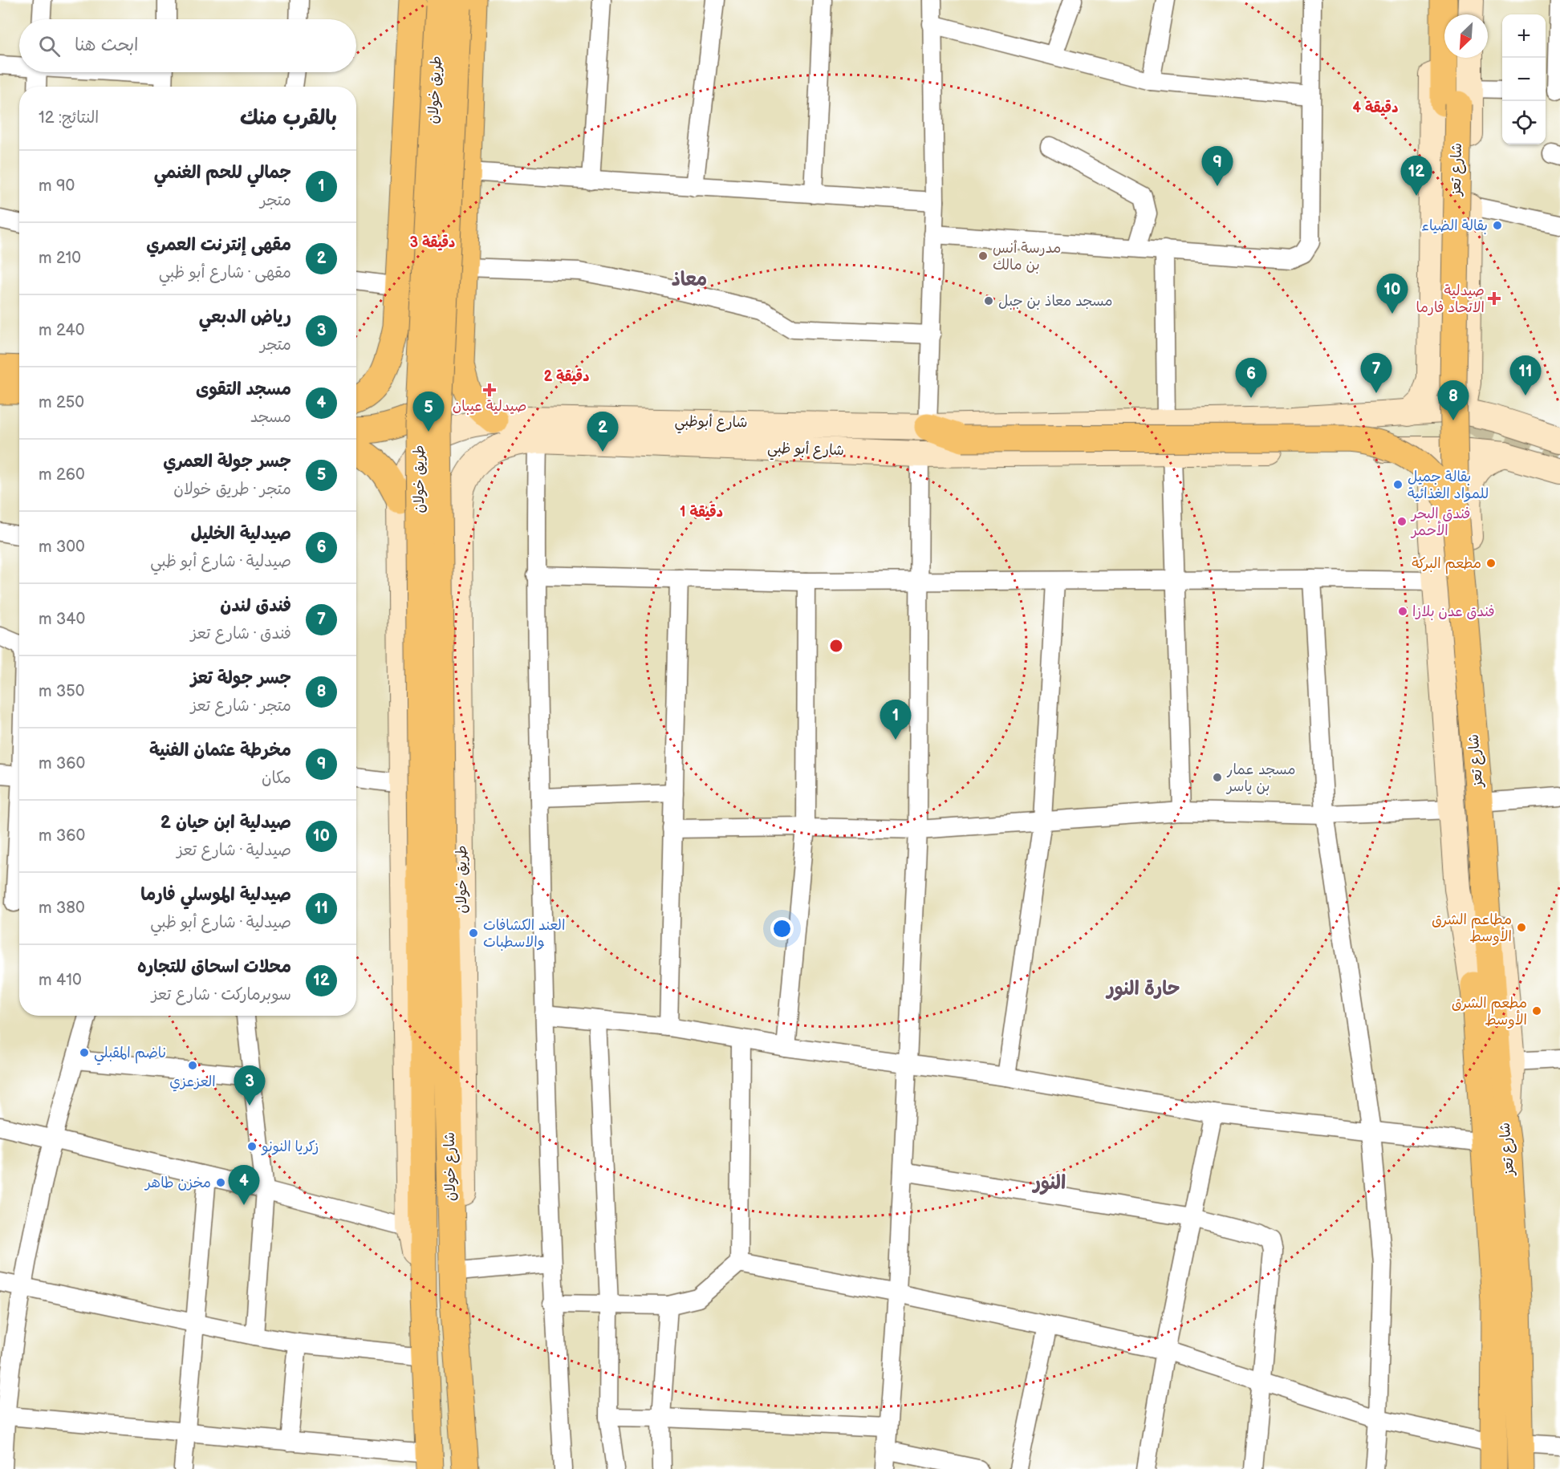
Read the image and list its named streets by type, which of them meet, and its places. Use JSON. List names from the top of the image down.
{
  "streets": {
    "main road": [
      "طريق خولان",
      "شارع تعز",
      "شارع أبوظبي",
      "شارع أبو ظبي",
      "شارع خولان"
    ]
  },
  "crossings": [
    ["طريق خولان", "شارع أبوظبي"],
    ["طريق خولان", "شارع أبو ظبي"],
    ["طريق خولان", "شارع خولان"],
    ["شارع أبوظبي", "شارع أبو ظبي"]
  ],
  "districts": ["معاذ", "حارة النور", "النور"],
  "places": {
    "other": [
      "بقالة الضياء",
      "مدرسة أنس بن مالك",
      "مسجد معاذ بن جبل",
      "بقالة جميل للمواد الغذائية",
      "فندق البحر الأحمر",
      "مطعم البركة",
      "فندق عدن بلازا",
      "مسجد عمار بن ياسر",
      "مطاعم الشرق الأوسط",
      "العند الكشافات والاسطبات",
      "مطعم الشرق الأوسط",
      "ناضم المقبلي",
      "العزعزي",
      "زكريا النونو",
      "مخزن طاهر"
    ],
    "health": ["صيدلية الاتحاد فارما", "صيدلية عيبان"]
  },
  "north": "bottom left",
  "page": {
    "map_buttons": ["+", "−"],
    "search": "ابحث هنا",
    "heading": ["بالقرب منك", "النتائج: 12"],
    "pins": [
      "9",
      "12",
      "10",
      "7",
      "11",
      "6",
      "8",
      "5",
      "2",
      "1",
      "3",
      "4"
    ],
    "list": [
      {
        "mark": "1",
        "name": "جمالي للحم الغنمي",
        "note": "متجر",
        "value": "90 m"
      },
      {
        "mark": "2",
        "name": "مقهى إنترنت العمري",
        "note": "مقهى · شارع أبو ظبي",
        "value": "210 m"
      },
      {
        "mark": "3",
        "name": "رياض الدبعي",
        "note": "متجر",
        "value": "240 m"
      },
      {
        "mark": "4",
        "name": "مسجد التقوى",
        "note": "مسجد",
        "value": "250 m"
      },
      {
        "mark": "5",
        "name": "جسر جولة العمري",
        "note": "متجر · طريق خولان",
        "value": "260 m"
      },
      {
        "mark": "6",
        "name": "صيدلية الخليل",
        "note": "صيدلية · شارع أبو ظبي",
        "value": "300 m"
      },
      {
        "mark": "7",
        "name": "فندق لندن",
        "note": "فندق · شارع تعز",
        "value": "340 m"
      },
      {
        "mark": "8",
        "name": "جسر جولة تعز",
        "note": "متجر · شارع تعز",
        "value": "350 m"
      },
      {
        "mark": "9",
        "name": "مخرطة عثمان الفنية",
        "note": "مكان",
        "value": "360 m"
      },
      {
        "mark": "10",
        "name": "صيدلية ابن حيان 2",
        "note": "صيدلية · شارع تعز",
        "value": "360 m"
      },
      {
        "mark": "11",
        "name": "صيدلية الموسلي فارما",
        "note": "صيدلية · شارع أبو ظبي",
        "value": "380 m"
      },
      {
        "mark": "12",
        "name": "محلات اسحاق للتجاره",
        "note": "سوبرماركت · شارع تعز",
        "value": "410 m"
      }
    ]
  },
  "rings": [
    "4 دقيقة",
    "3 دقيقة",
    "2 دقيقة",
    "1 دقيقة"
  ]
}
